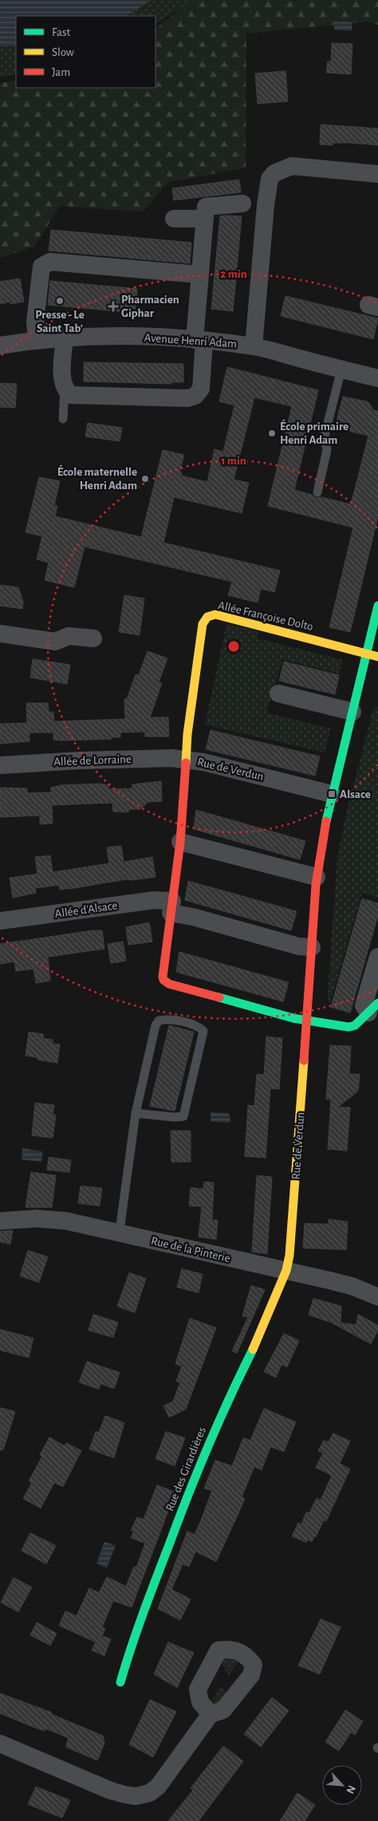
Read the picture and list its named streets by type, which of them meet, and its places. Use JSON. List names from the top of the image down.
{
  "streets": {
    "street": [
      "Avenue Henri Adam",
      "Allée Françoise Dolto",
      "Allée de Lorraine",
      "Rue de Verdun",
      "Allée d'Alsace",
      "Rue de la Pinterie",
      "Rue des Girardières"
    ]
  },
  "crossings": [
    ["Allée Françoise Dolto", "Allée de Lorraine"],
    ["Allée Françoise Dolto", "Rue de Verdun"],
    ["Allée de Lorraine", "Rue de Verdun"],
    ["Rue de Verdun", "Allée d'Alsace"],
    ["Rue de Verdun", "Rue de la Pinterie"],
    ["Rue de Verdun", "Rue des Girardières"],
    ["Rue de la Pinterie", "Rue des Girardières"]
  ],
  "places": {
    "other": ["Presse - Le Saint Tab’", "École primaire Henri Adam", "École maternelle Henri Adam"],
    "health": ["Pharmacien Giphar"],
    "transit": ["Alsace"]
  },
  "legend": ["Fast", "Slow", "Jam"],
  "north": "bottom right",
  "rings": ["2 min", "1 min"]
}
